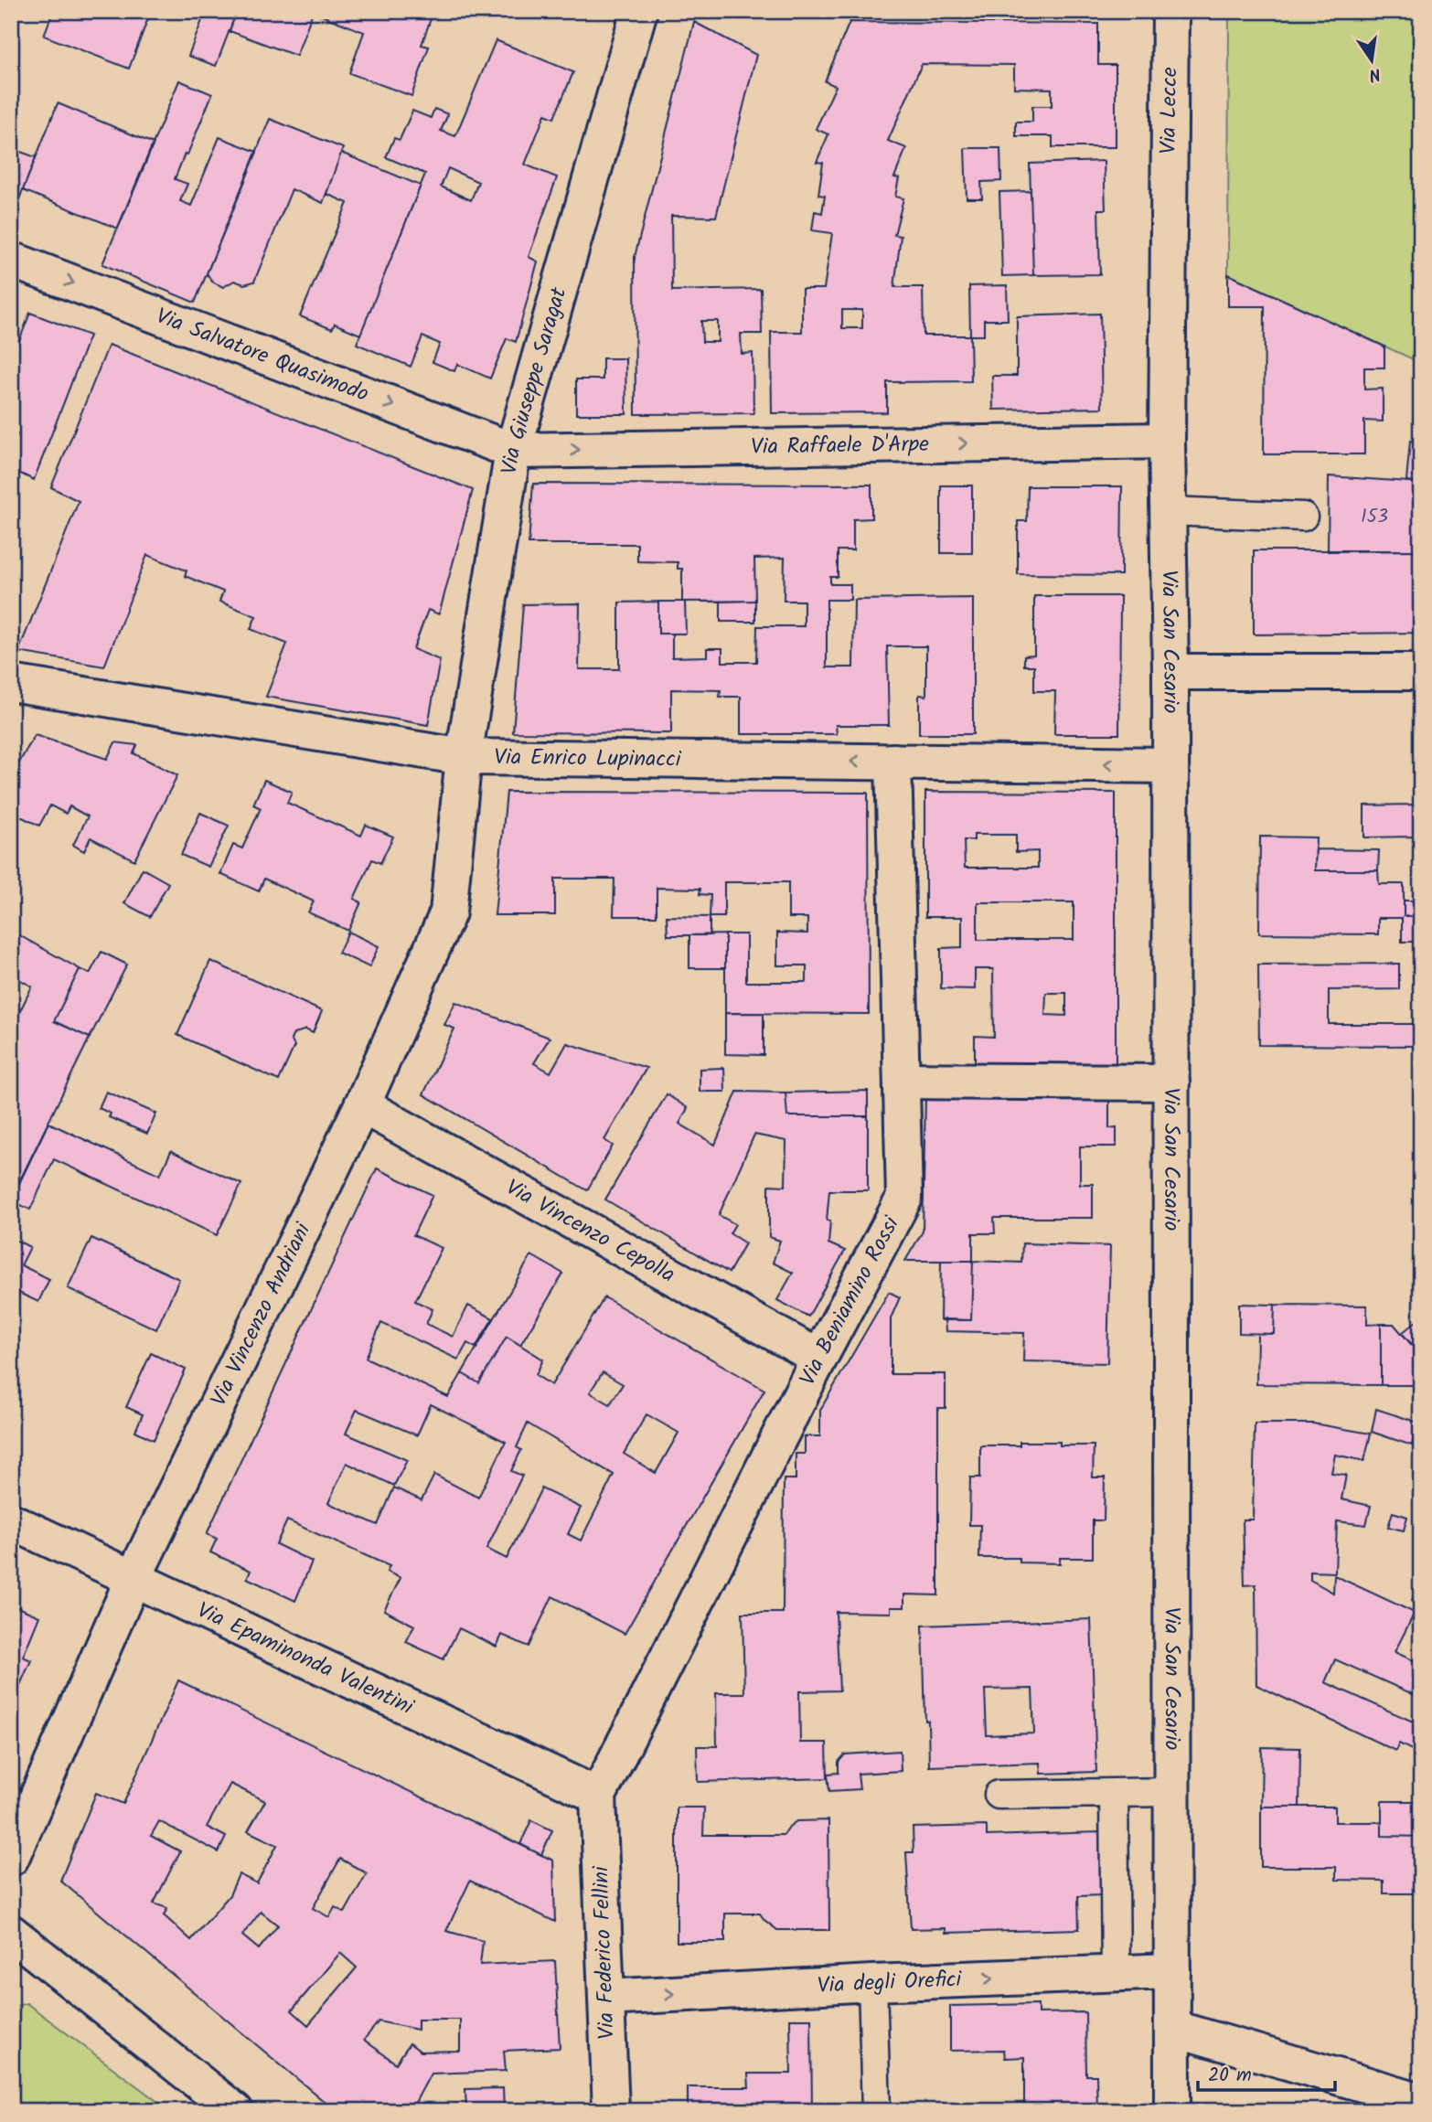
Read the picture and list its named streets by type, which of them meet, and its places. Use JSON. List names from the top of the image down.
{
  "streets": {
    "street": [
      "Via Lecce",
      "Via Salvatore Quasimodo",
      "Via Giuseppe Saragat",
      "Via Raffaele D'Arpe",
      "Via San Cesario",
      "Via Enrico Lupinacci",
      "Via Vincenzo Cepolla",
      "Via Beniamino Rossi",
      "Via Vincenzo Andriani",
      "Via Epaminonda Valentini",
      "Via Federico Fellini",
      "Via degli Orefici"
    ]
  },
  "crossings": [
    ["Via Lecce", "Via San Cesario"],
    ["Via Salvatore Quasimodo", "Via Giuseppe Saragat"],
    ["Via Salvatore Quasimodo", "Via Raffaele D'Arpe"],
    ["Via Giuseppe Saragat", "Via Raffaele D'Arpe"],
    ["Via Giuseppe Saragat", "Via Enrico Lupinacci"],
    ["Via Giuseppe Saragat", "Via Vincenzo Andriani"],
    ["Via Raffaele D'Arpe", "Via San Cesario"],
    ["Via San Cesario", "Via Enrico Lupinacci"],
    ["Via San Cesario", "Via degli Orefici"],
    ["Via Enrico Lupinacci", "Via Beniamino Rossi"],
    ["Via Enrico Lupinacci", "Via Vincenzo Andriani"],
    ["Via Vincenzo Cepolla", "Via Beniamino Rossi"],
    ["Via Vincenzo Cepolla", "Via Vincenzo Andriani"],
    ["Via Beniamino Rossi", "Via Epaminonda Valentini"],
    ["Via Beniamino Rossi", "Via Federico Fellini"],
    ["Via Vincenzo Andriani", "Via Epaminonda Valentini"],
    ["Via Epaminonda Valentini", "Via Federico Fellini"],
    ["Via Federico Fellini", "Via degli Orefici"]
  ],
  "one_way": [
    "Via Salvatore Quasimodo",
    "Via Raffaele D'Arpe",
    "Via Enrico Lupinacci",
    "Via degli Orefici"
  ],
  "house_numbers": ["153"],
  "scale_bar": "20 m",
  "north": "bottom"
}
